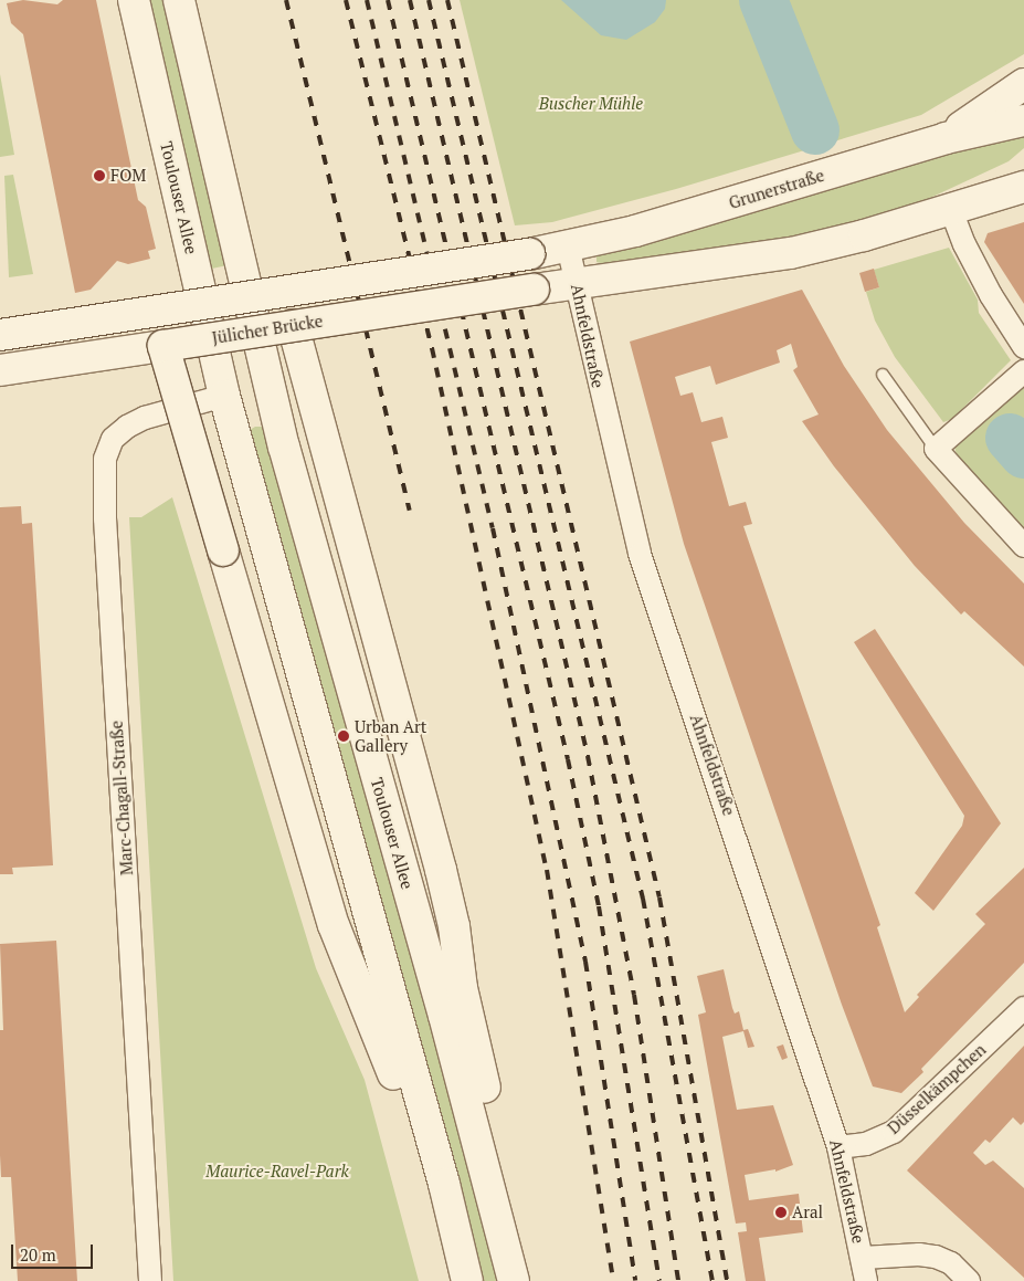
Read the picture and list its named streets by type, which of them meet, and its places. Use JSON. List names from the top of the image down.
{
  "streets": {
    "main road": ["Grunerstraße", "Toulouser Allee", "Jülicher Brücke"],
    "street": ["Ahnfeldstraße", "Marc-Chagall-Straße", "Düsselkämpchen"]
  },
  "crossings": [
    ["Grunerstraße", "Ahnfeldstraße"],
    ["Toulouser Allee", "Marc-Chagall-Straße"],
    ["Jülicher Brücke", "Ahnfeldstraße"],
    ["Ahnfeldstraße", "Düsselkämpchen"]
  ],
  "parks": ["Buscher Mühle", "Maurice-Ravel-Park"],
  "places": ["FOM", "Urban Art Gallery", "Aral"],
  "scale_bar": "20 m"
}
